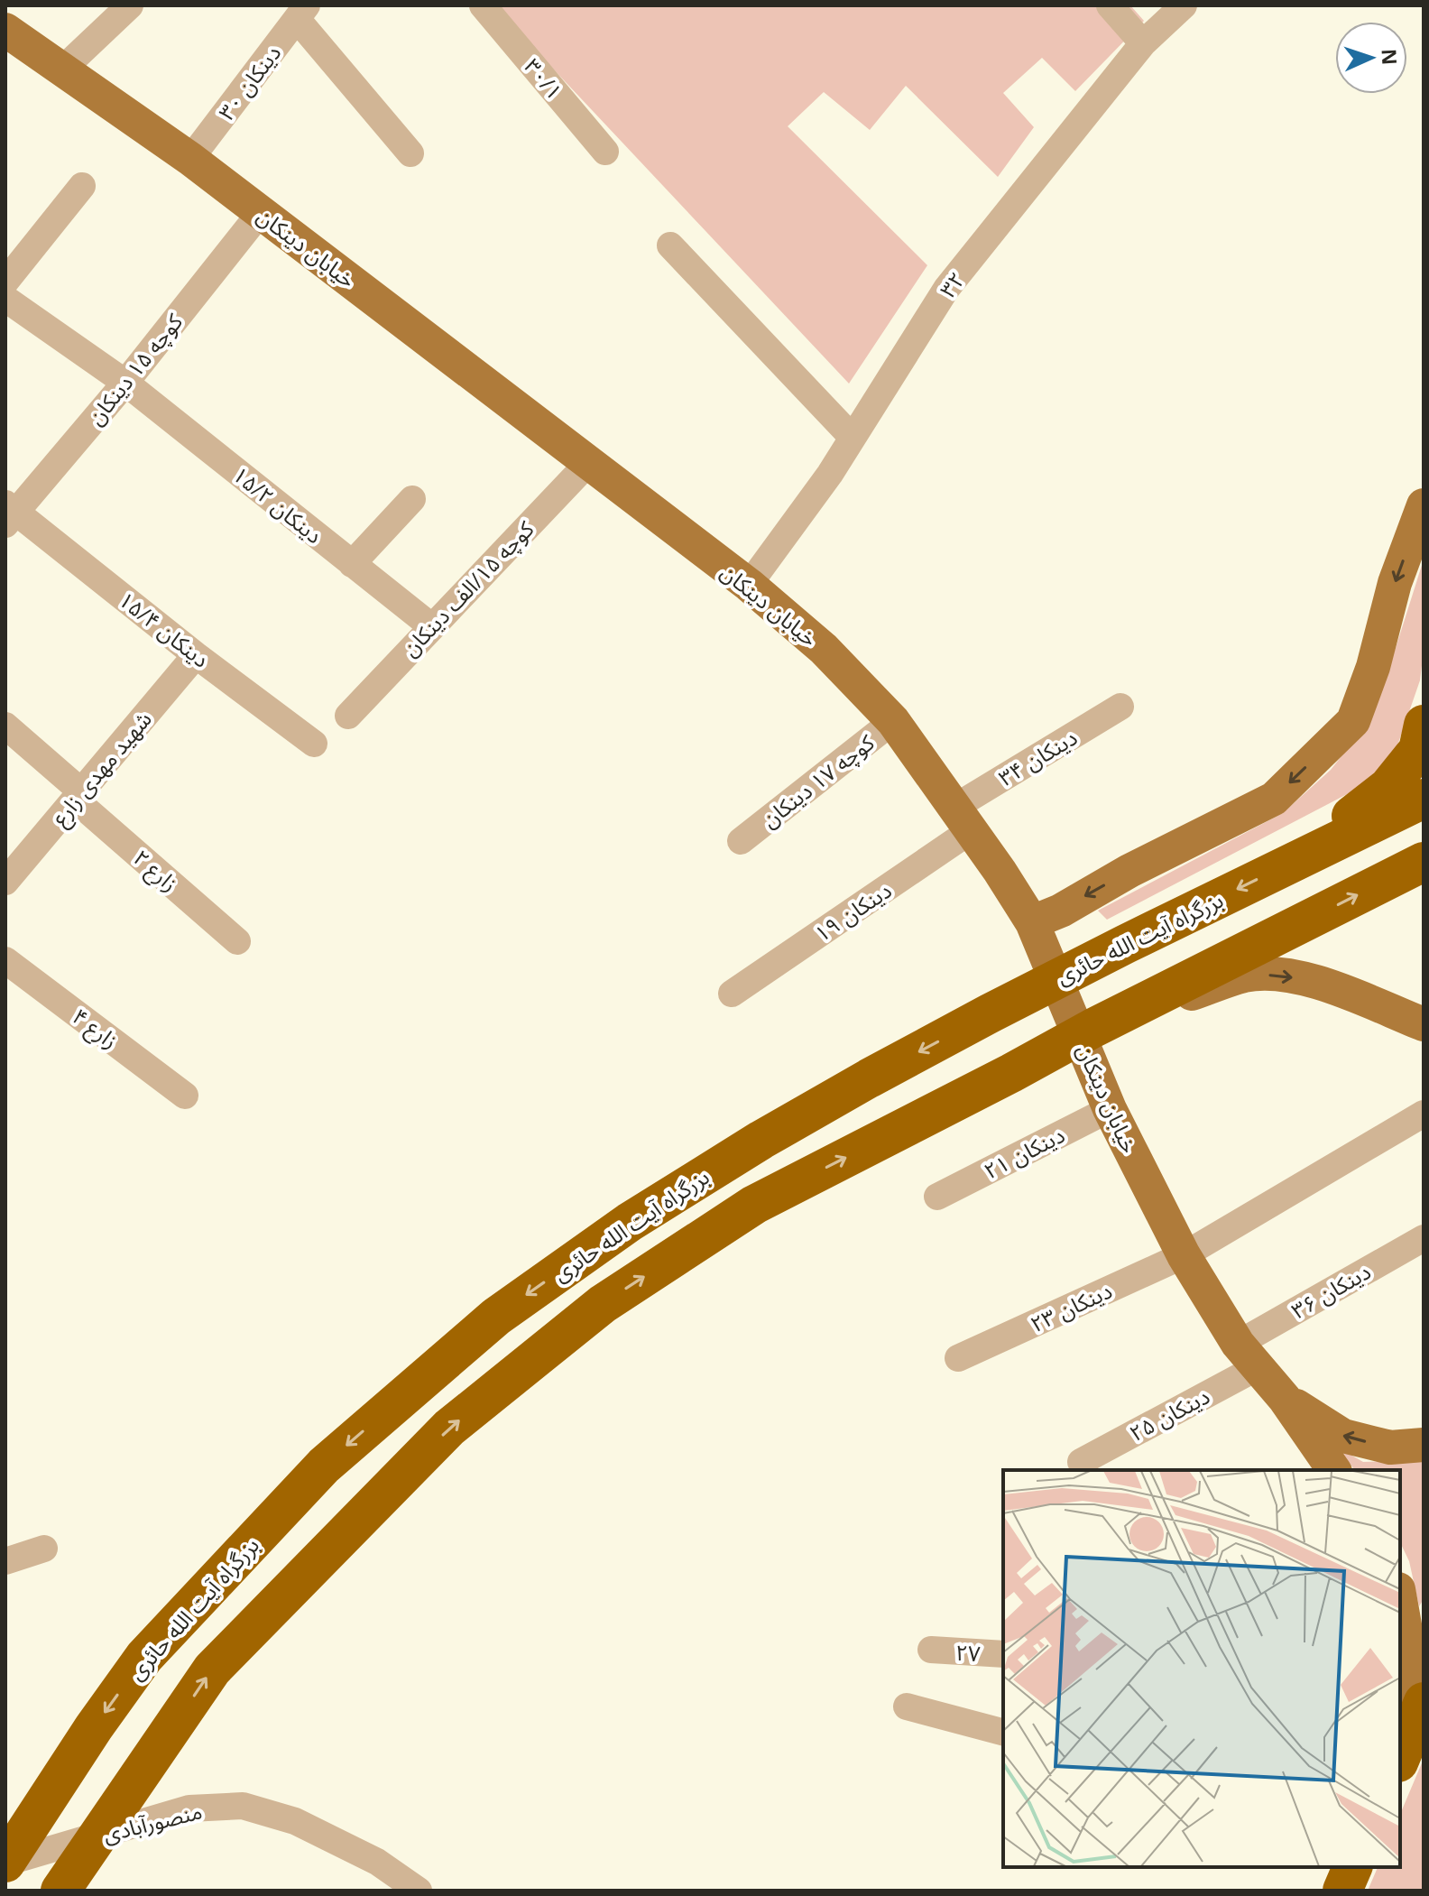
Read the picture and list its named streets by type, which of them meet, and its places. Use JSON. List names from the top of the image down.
{
  "streets": {
    "highway": ["بزرگراه آیت الله حائری"],
    "main road": ["خیابان دینکان"],
    "street": [
      "۳۰/۱",
      "۳۰ دینکان",
      "۳۲",
      "کوچه ۱۵ دینکان",
      "۱۵/۲ دینکان",
      "کوچه ۱۵/الف دینکان",
      "۱۵/۴ دینکان",
      "۳۴ دینکان",
      "شهید مهدی زارع",
      "کوچه ۱۷ دینکان",
      "۲ زارع",
      "۱۹ دینکان",
      "۴ زارع",
      "۲۱ دینکان",
      "۳۶ دینکان",
      "۲۳ دینکان",
      "۲۵ دینکان",
      "۲۷",
      "منصورآبادی"
    ]
  },
  "crossings": [
    ["۳۰ دینکان", "خیابان دینکان"],
    ["خیابان دینکان", "۳۲"],
    ["خیابان دینکان", "کوچه ۱۵ دینکان"],
    ["خیابان دینکان", "کوچه ۱۵/الف دینکان"],
    ["خیابان دینکان", "۳۴ دینکان"],
    ["خیابان دینکان", "کوچه ۱۷ دینکان"],
    ["خیابان دینکان", "۱۹ دینکان"],
    ["خیابان دینکان", "۲۱ دینکان"],
    ["خیابان دینکان", "۳۶ دینکان"],
    ["خیابان دینکان", "۲۳ دینکان"],
    ["خیابان دینکان", "۲۵ دینکان"],
    ["کوچه ۱۵ دینکان", "۱۵/۲ دینکان"],
    ["کوچه ۱۵ دینکان", "۱۵/۴ دینکان"],
    ["۱۵/۲ دینکان", "کوچه ۱۵/الف دینکان"],
    ["۱۵/۴ دینکان", "شهید مهدی زارع"],
    ["۳۴ دینکان", "۱۹ دینکان"],
    ["شهید مهدی زارع", "۲ زارع"],
    ["بزرگراه آیت الله حائری", "منصورآبادی"],
    ["۳۶ دینکان", "۲۵ دینکان"]
  ],
  "north": "right"
}
